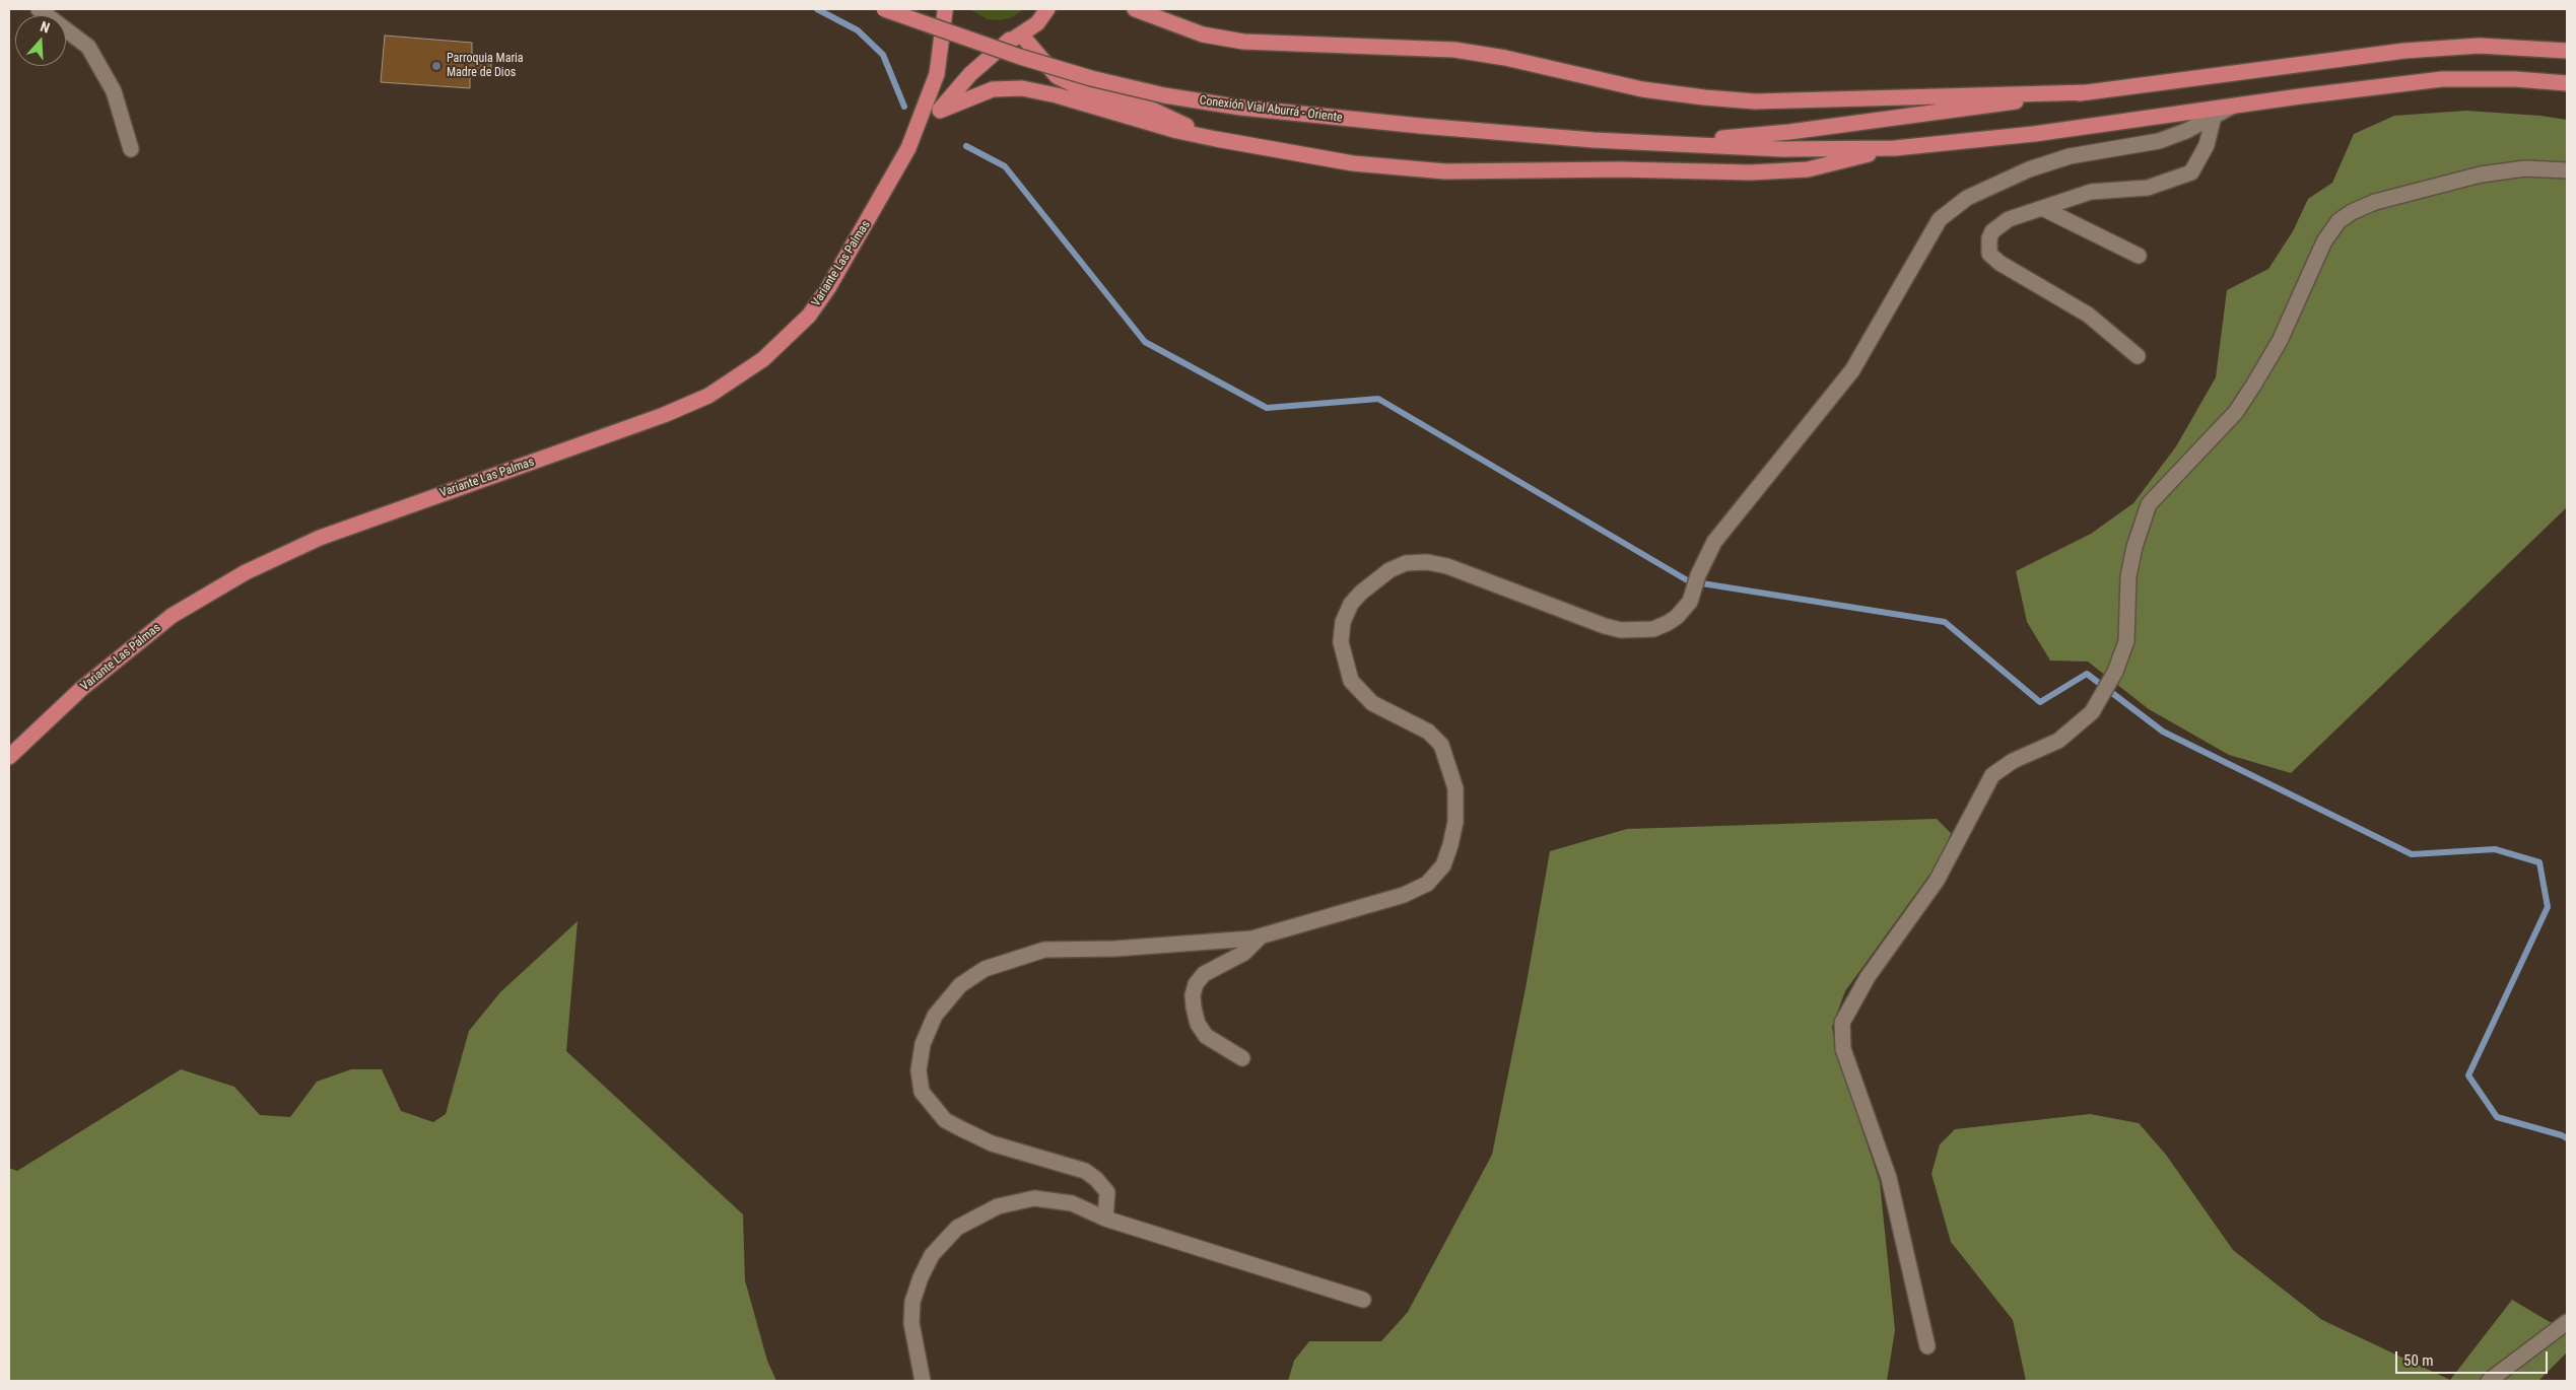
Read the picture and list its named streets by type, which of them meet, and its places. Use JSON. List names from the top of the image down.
{
  "streets": {
    "main road": ["Conexión Vial Aburrá - Oriente", "Variante Las Palmas"]
  },
  "places": ["Parroquia Maria Madre de Dios"],
  "scale_bar": "50 m",
  "north": "top"
}
